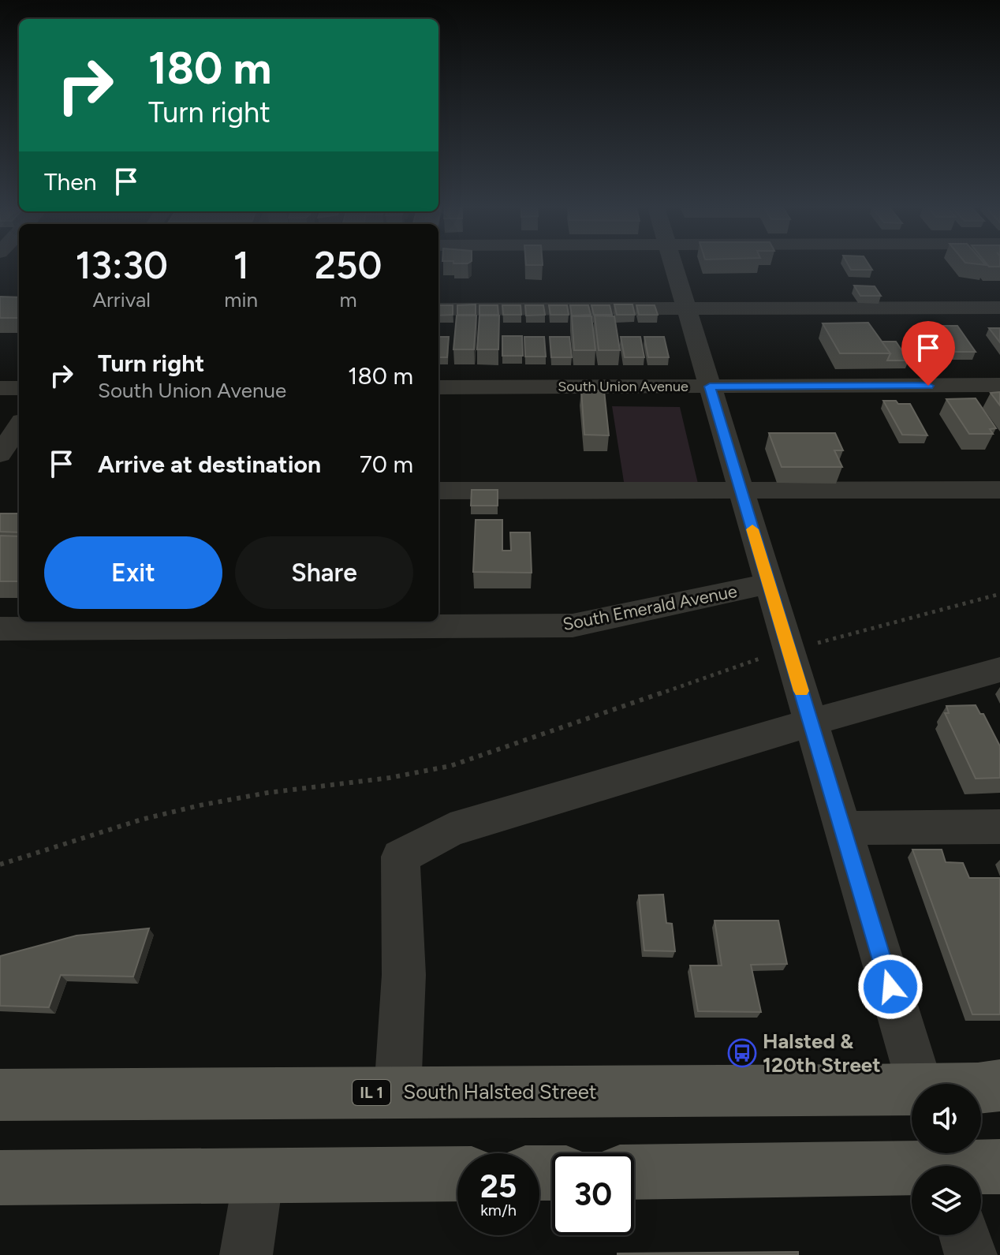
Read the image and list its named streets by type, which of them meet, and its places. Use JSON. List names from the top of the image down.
{
  "streets": {
    "main road": ["South Halsted Street", "IL 1"],
    "street": ["South Union Avenue", "South Emerald Avenue"]
  },
  "places": {
    "bus stop": ["Halsted & 120th Street"]
  },
  "page": {
    "turn": ["180 m", "Turn right"],
    "then": "Then",
    "eta": [
      "13:30",
      "Arrival",
      "1",
      "min",
      "250",
      "m"
    ],
    "list": [
      {
        "name": "Turn right",
        "note": "South Union Avenue",
        "value": "180 m"
      },
      {
        "name": "Arrive at destination",
        "value": "70 m"
      }
    ],
    "buttons": ["Exit", "Share"],
    "speed": "25 km/h",
    "limit": "30"
  }
}
